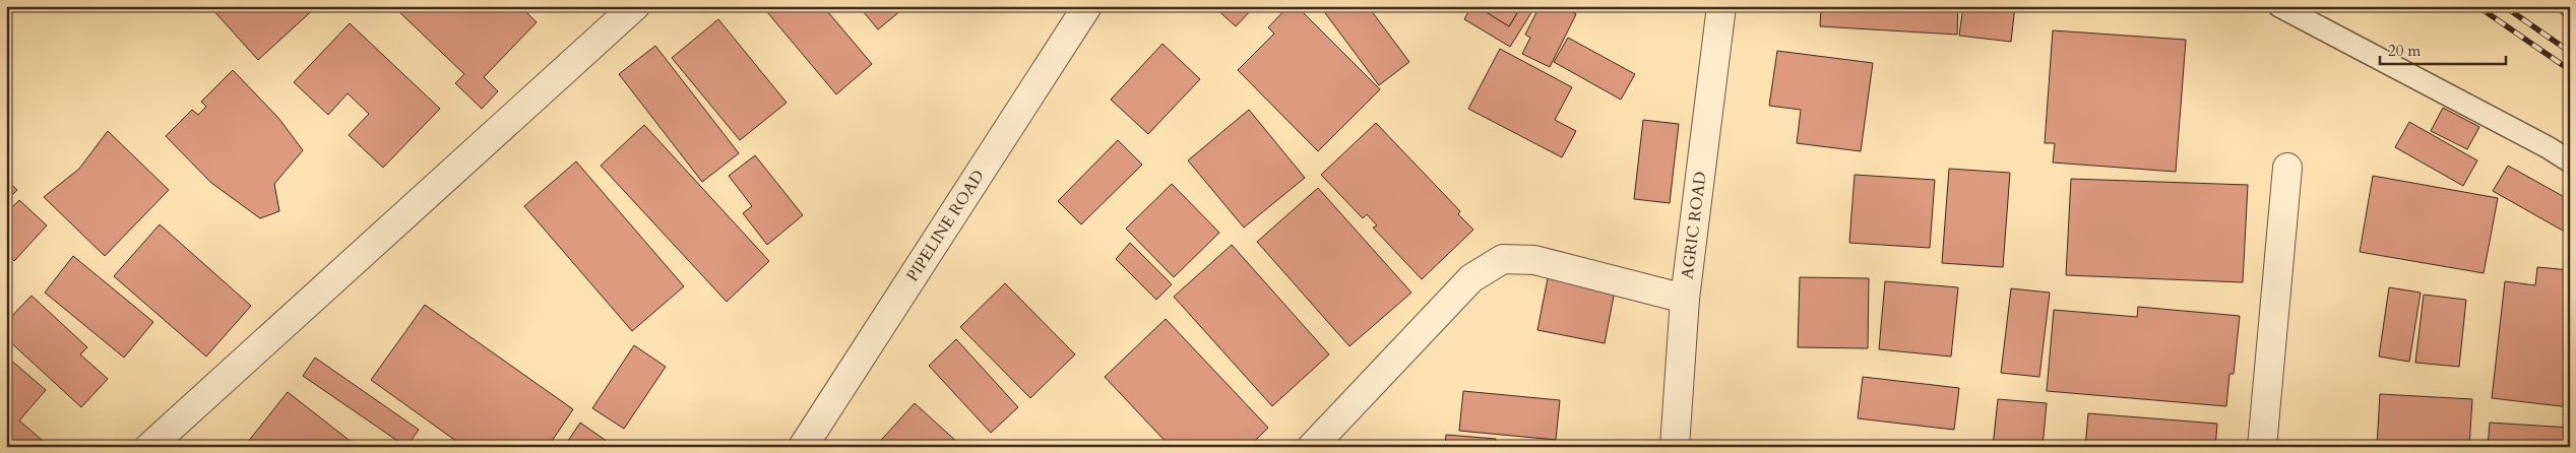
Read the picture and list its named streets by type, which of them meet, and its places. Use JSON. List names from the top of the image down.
{
  "streets": {
    "street": ["PIPELINE ROAD", "AGRIC ROAD"]
  },
  "scale_bar": "20 m"
}
